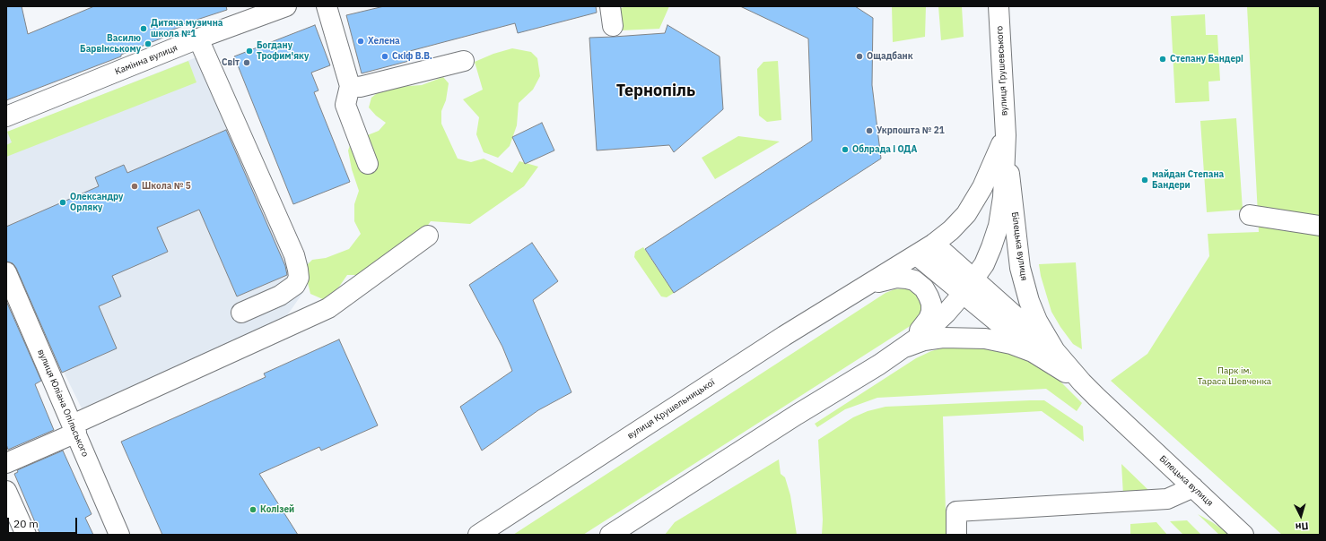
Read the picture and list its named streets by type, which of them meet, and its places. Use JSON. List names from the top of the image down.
{
  "streets": {
    "street": [
      "Камінна вулиця",
      "вулиця Грушевського",
      "Білецька вулиця",
      "вулиця Юліана Опільського",
      "вулиця Крушельницької"
    ]
  },
  "crossings": [
    ["вулиця Грушевського", "Білецька вулиця"],
    ["вулиця Грушевського", "вулиця Крушельницької"],
    ["Білецька вулиця", "вулиця Крушельницької"]
  ],
  "districts": ["Тернопіль"],
  "parks": ["Парк ім. Тараса Шевченка"],
  "places": [
    "Дитяча музична школа №1",
    "Хелена",
    "Василю Барвінському",
    "Богдану Трофим'яку",
    "Скіф В.В.",
    "Ощадбанк",
    "Степану Бандері",
    "Світ",
    "Укрпошта № 21",
    "Облрада і ОДА",
    "майдан Степана Бандери",
    "Школа № 5",
    "Олександру Орляку",
    "Колізей"
  ],
  "scale_bar": "20 m",
  "north": "bottom"
}
